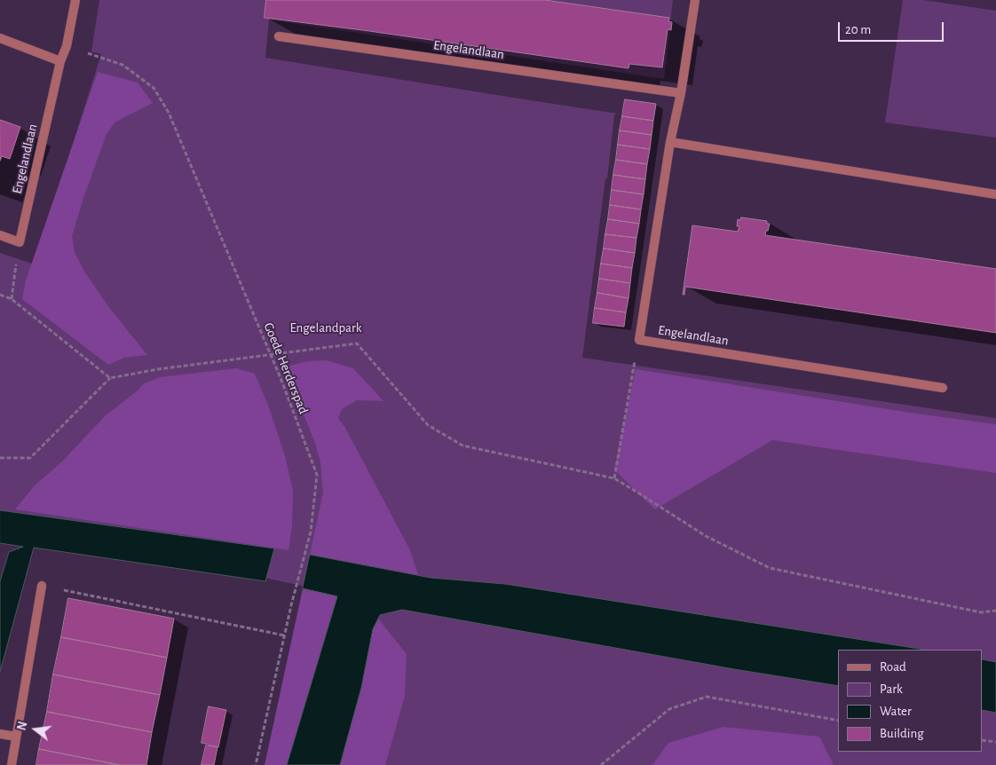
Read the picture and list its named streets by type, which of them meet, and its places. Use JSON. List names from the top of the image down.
{
  "streets": {
    "street": ["Engelandlaan"],
    "path": ["Goede Herderspad"]
  },
  "crossings": [
    ["Engelandlaan", "Goede Herderspad"]
  ],
  "parks": ["Engelandpark"],
  "legend": [
    "Road",
    "Park",
    "Water",
    "Building"
  ],
  "scale_bar": "20 m",
  "north": "left"
}
